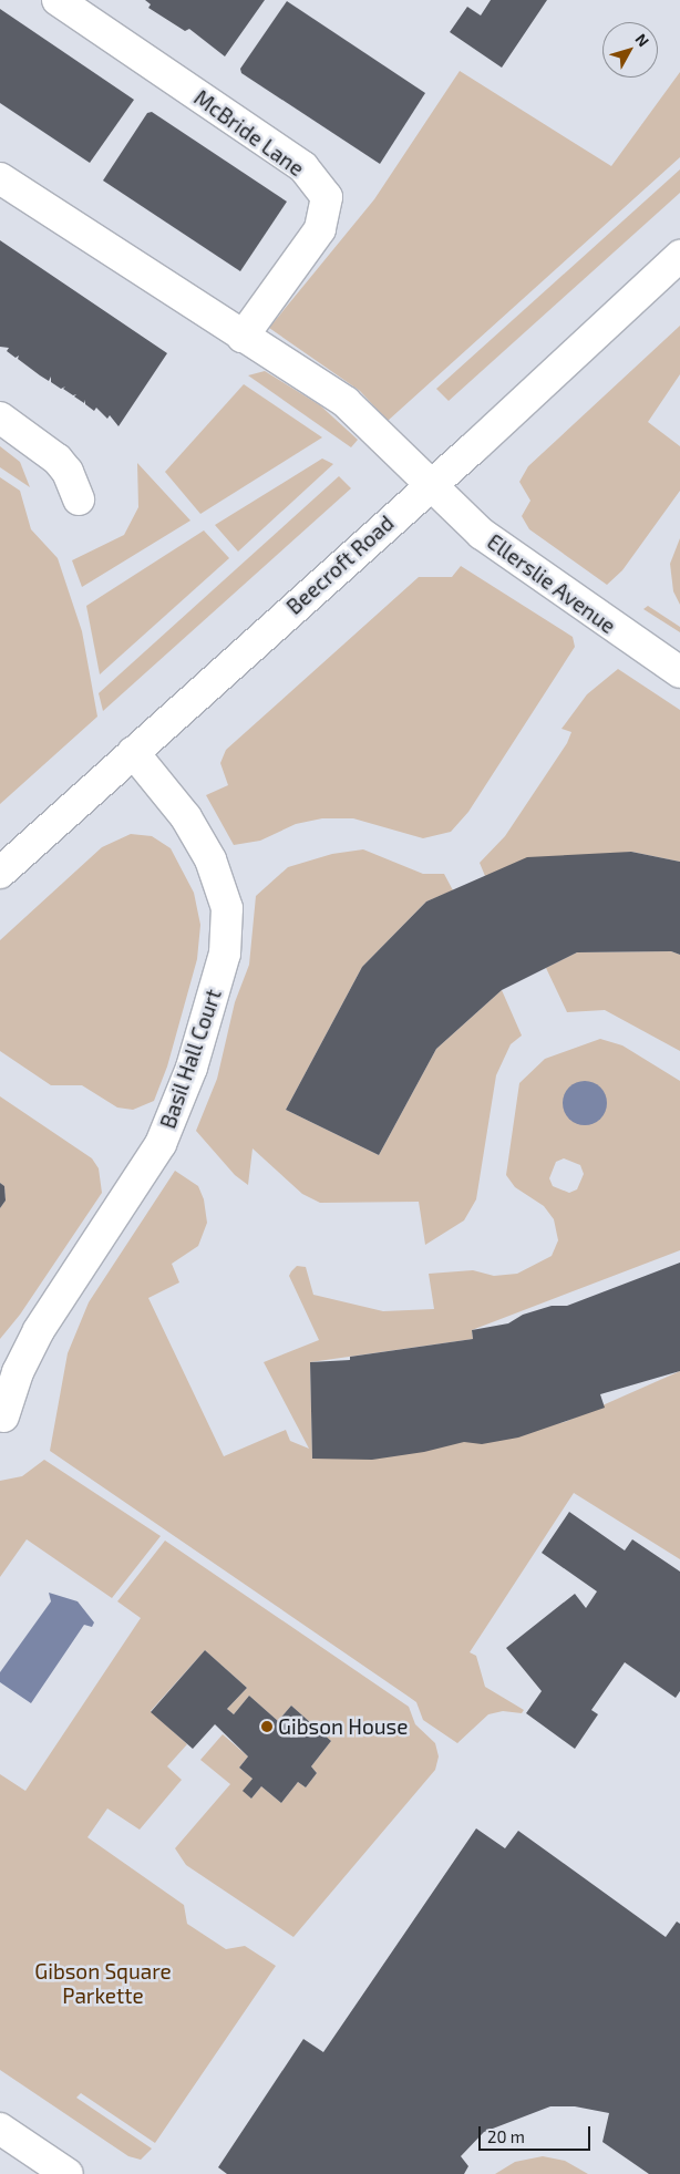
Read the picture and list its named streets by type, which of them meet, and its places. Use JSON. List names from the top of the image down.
{
  "streets": {
    "street": [
      "McBride Lane",
      "Beecroft Road",
      "Ellerslie Avenue",
      "Basil Hall Court"
    ]
  },
  "crossings": [
    ["Beecroft Road", "Ellerslie Avenue"],
    ["Beecroft Road", "Basil Hall Court"]
  ],
  "parks": ["Gibson Square Parkette"],
  "places": ["Gibson House"],
  "scale_bar": "20 m",
  "north": "top right"
}
